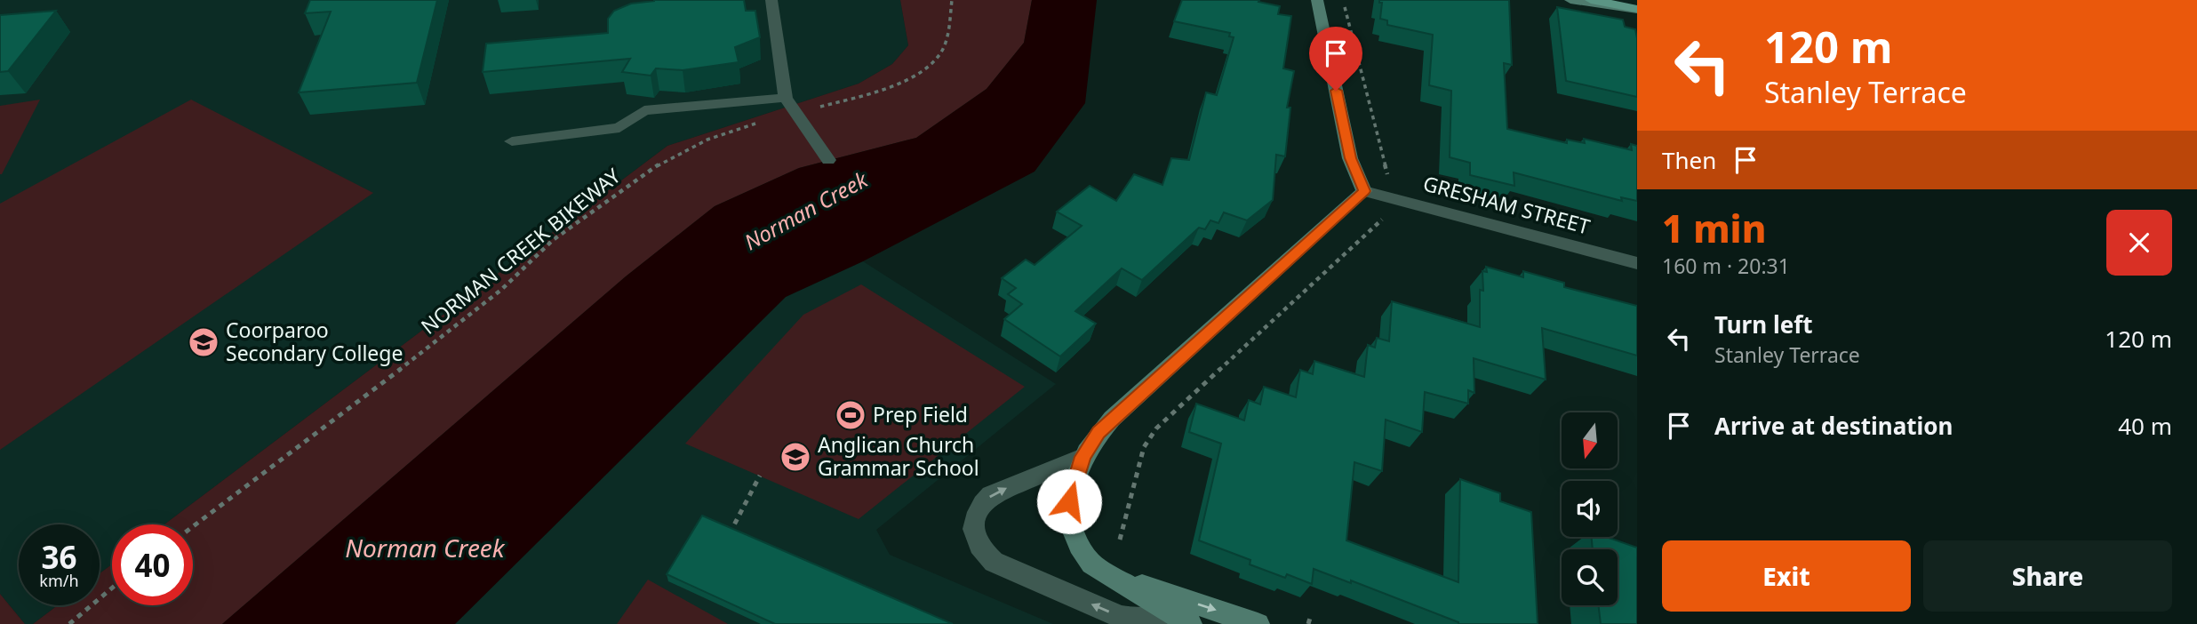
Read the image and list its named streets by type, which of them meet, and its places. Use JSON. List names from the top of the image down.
{
  "streets": {
    "street": ["GRESHAM STREET"],
    "path": ["NORMAN CREEK BIKEWAY"]
  },
  "water": ["Norman Creek"],
  "places": {
    "school or university": ["Coorparoo Secondary College", "Anglican Church Grammar School"],
    "sports": ["Prep Field"]
  },
  "north": "bottom",
  "page": {
    "turn": ["120 m", "Stanley Terrace"],
    "then": "Then",
    "heading": ["1 min", "160 m · 20:31"],
    "list": [
      {
        "name": "Turn left",
        "note": "Stanley Terrace",
        "value": "120 m"
      },
      {
        "name": "Arrive at destination",
        "value": "40 m"
      }
    ],
    "speed": "36 km/h",
    "limit": "40",
    "buttons": ["Exit", "Share"]
  }
}
